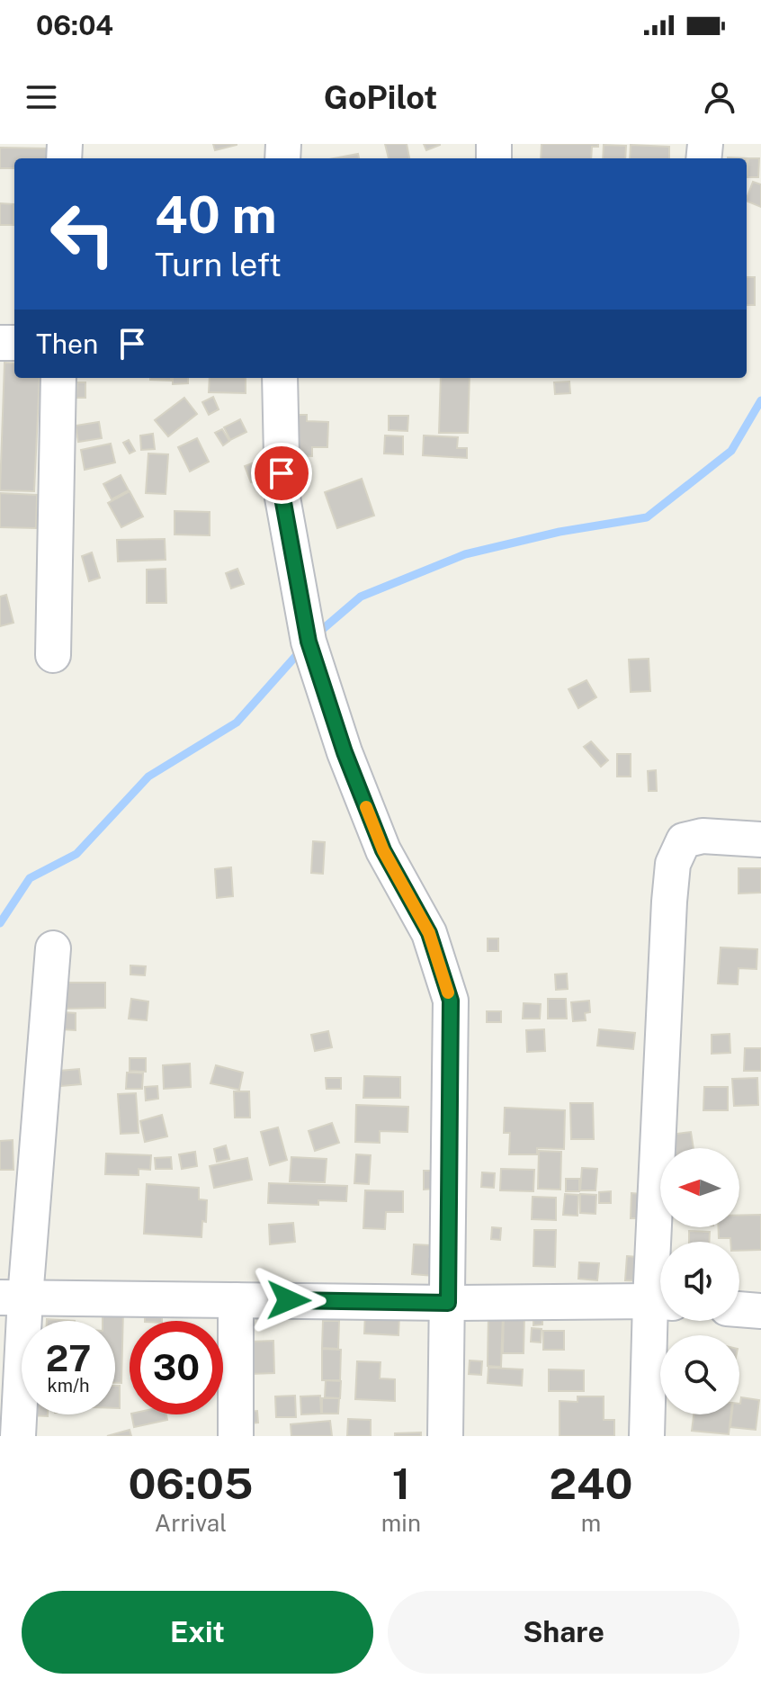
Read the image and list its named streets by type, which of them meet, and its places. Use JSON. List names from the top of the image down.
{
  "north": "left",
  "page": {
    "status": "06:04",
    "header": "GoPilot",
    "turn": ["40 m", "Turn left"],
    "then": "Then",
    "speed": "27 km/h",
    "limit": "30",
    "eta": [
      "06:05",
      "Arrival",
      "1",
      "min",
      "240",
      "m"
    ],
    "buttons": ["Exit", "Share"]
  }
}
